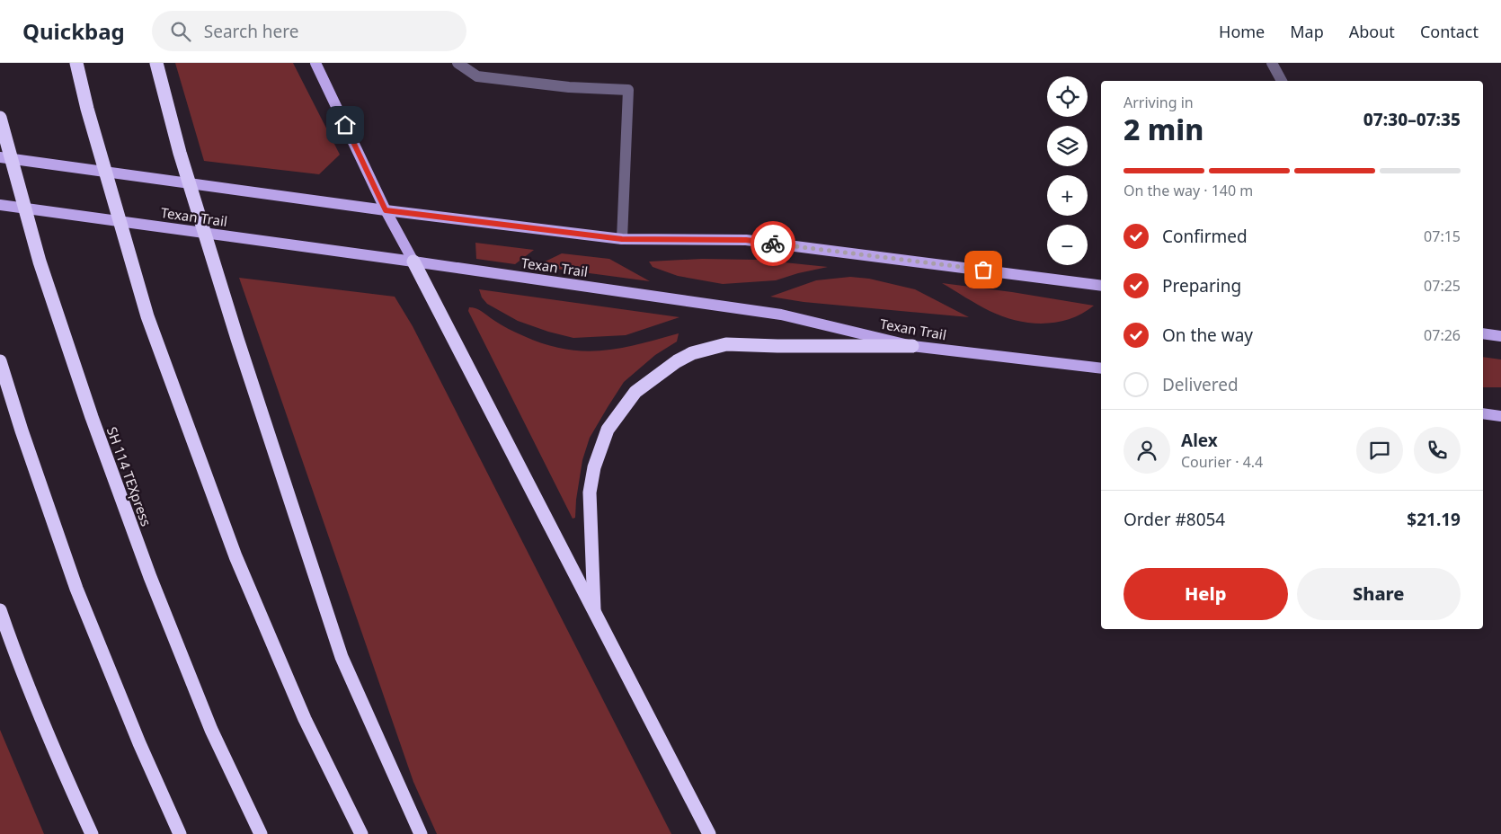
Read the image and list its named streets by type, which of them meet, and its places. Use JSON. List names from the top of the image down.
{
  "streets": {
    "highway": ["SH 114 TEXpress"],
    "main road": ["Texan Trail"]
  },
  "page": {
    "header": "Quickbag",
    "search": "Search here",
    "nav": [
      "Home",
      "Map",
      "About",
      "Contact"
    ],
    "map_buttons": ["+", "−"],
    "heading": ["2 min", "Arriving in", "07:30–07:35"],
    "panel": [
      "Alex",
      "Courier · 4.4",
      "Order #8054",
      "$21.19"
    ],
    "bar": "On the way · 140 m",
    "list": [
      ["Confirmed", "07:15"],
      ["Preparing", "07:25"],
      ["On the way", "07:26"],
      "Delivered"
    ],
    "buttons": ["Help", "Share"]
  }
}
